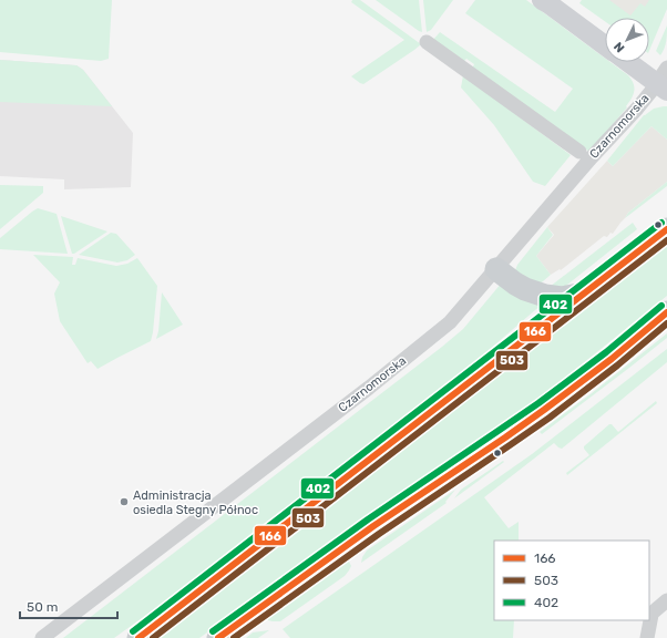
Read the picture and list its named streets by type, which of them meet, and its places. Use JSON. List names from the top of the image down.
{
  "streets": {
    "street": ["Czarnomorska"]
  },
  "places": ["Administracja osiedla Stegny Północ"],
  "lines": ["transit line 402", "transit line 166", "transit line 503"],
  "legend": ["166", "503", "402"],
  "scale_bar": "50 m",
  "north": "bottom left"
}
